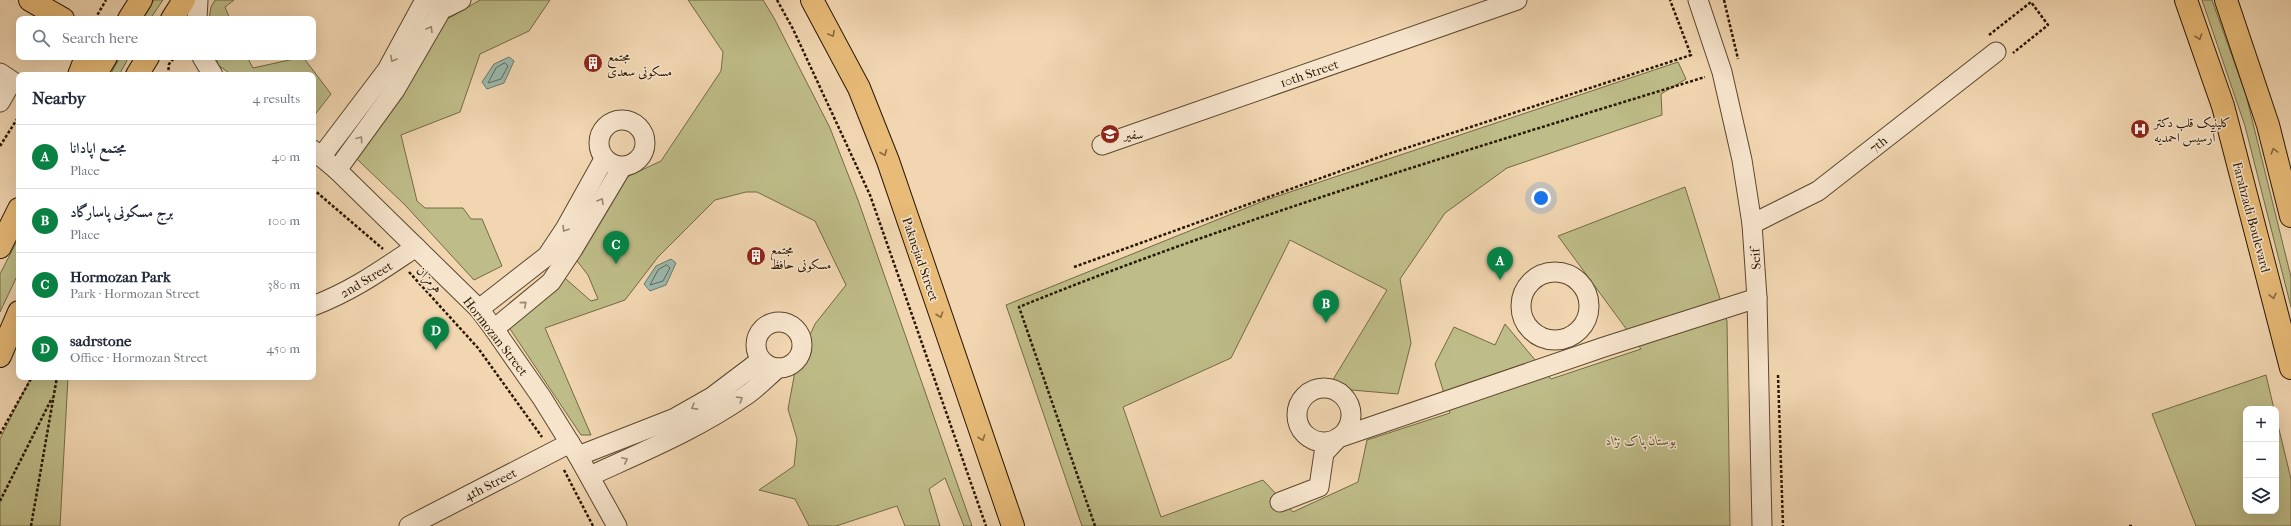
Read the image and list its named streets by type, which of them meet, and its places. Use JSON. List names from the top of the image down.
{
  "streets": {
    "main road": ["Farahzadi Boulevard", "Paknejad Street"],
    "street": [
      "10th Street",
      "7th",
      "Seif",
      "2nd Street",
      "Hormozan Street",
      "4th Street"
    ],
    "path": ["هرمزان"]
  },
  "crossings": [
    ["7th", "Seif"],
    ["2nd Street", "هرمزان"],
    ["2nd Street", "Hormozan Street"],
    ["Hormozan Street", "4th Street"]
  ],
  "one_way": ["Paknejad Street"],
  "parks": ["بوستان پاک نژاد"],
  "places": {
    "building": ["مجتمع مسکونی سعدی", "مجتمع مسکونی حافظ"],
    "hospital": ["کلینیک قلب دکتر آرسیس احمدیه"],
    "school or university": ["سفیر"]
  },
  "page": {
    "search": "Search here",
    "heading": ["Nearby", "4 results"],
    "list": [
      {
        "mark": "A",
        "name": "مجتمع اپادانا",
        "note": "Place",
        "value": "40 m"
      },
      {
        "mark": "B",
        "name": "برج مسکونی پاسارگاد",
        "note": "Place",
        "value": "100 m"
      },
      {
        "mark": "C",
        "name": "Hormozan Park",
        "note": "Park · Hormozan Street",
        "value": "380 m"
      },
      {
        "mark": "D",
        "name": "sadrstone",
        "note": "Office · Hormozan Street",
        "value": "450 m"
      }
    ],
    "pins": [
      "C",
      "A",
      "B",
      "D"
    ],
    "map_buttons": ["+", "−"]
  }
}
